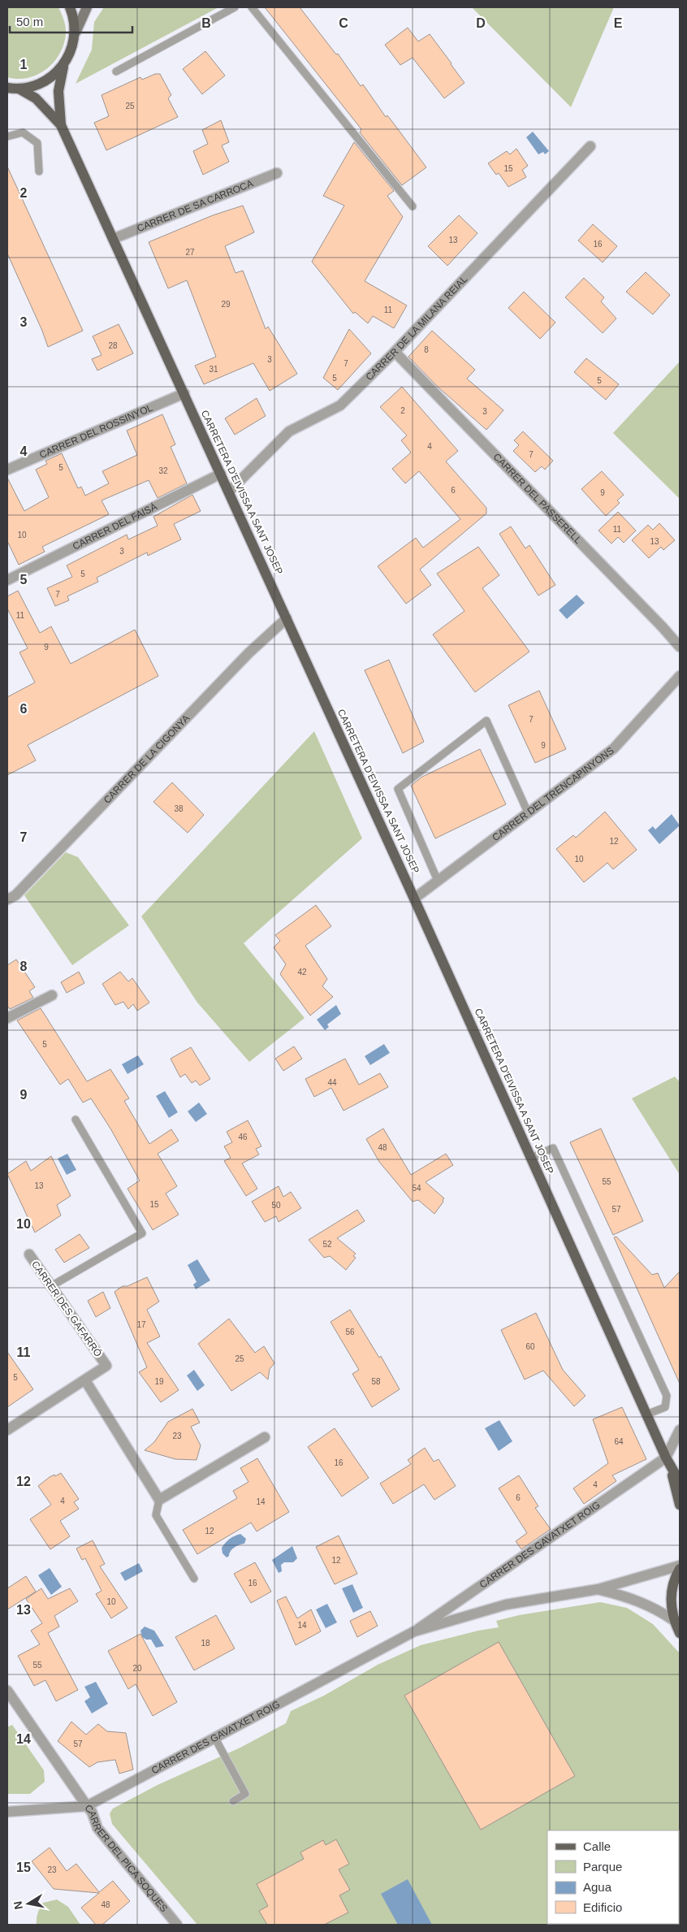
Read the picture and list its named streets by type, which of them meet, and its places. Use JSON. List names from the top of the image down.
{
  "streets": {
    "main road": ["CARRETERA D'EIVISSA A SANT JOSEP"],
    "street": [
      "CARRER DE SA CARROCA",
      "CARRER DE LA MILANA REIAL",
      "CARRER DEL ROSSINYOL",
      "CARRER DEL PASSERELL",
      "CARRER DEL FAISÁ",
      "CARRER DE LA CIGONYA",
      "CARRER DEL TRENCAPINYONS",
      "CARRER DES GAFARRÓ",
      "CARRER DES GAVATXET ROIG",
      "CARRER DEL PICA SOQUES"
    ]
  },
  "crossings": [
    ["CARRER DE SA CARROCA", "CARRETERA D'EIVISSA A SANT JOSEP"],
    ["CARRER DE LA MILANA REIAL", "CARRETERA D'EIVISSA A SANT JOSEP"],
    ["CARRER DE LA MILANA REIAL", "CARRER DEL PASSERELL"],
    ["CARRER DEL ROSSINYOL", "CARRETERA D'EIVISSA A SANT JOSEP"],
    ["CARRETERA D'EIVISSA A SANT JOSEP", "CARRER DEL FAISÁ"],
    ["CARRETERA D'EIVISSA A SANT JOSEP", "CARRER DE LA CIGONYA"],
    ["CARRETERA D'EIVISSA A SANT JOSEP", "CARRER DEL TRENCAPINYONS"],
    ["CARRETERA D'EIVISSA A SANT JOSEP", "CARRER DES GAVATXET ROIG"],
    ["CARRER DES GAVATXET ROIG", "CARRER DEL PICA SOQUES"]
  ],
  "house_numbers": [
    "25",
    "15",
    "13",
    "16",
    "27",
    "29",
    "11",
    "28",
    "8",
    "3",
    "7",
    "31",
    "5",
    "5",
    "2",
    "3",
    "4",
    "7",
    "5",
    "32",
    "6",
    "9",
    "11",
    "10",
    "13",
    "3",
    "5",
    "7",
    "11",
    "9",
    "7",
    "9",
    "38",
    "12",
    "10",
    "42",
    "5",
    "44",
    "46",
    "48",
    "55",
    "13",
    "54",
    "15",
    "50",
    "57",
    "52",
    "17",
    "56",
    "60",
    "25",
    "5",
    "19",
    "58",
    "23",
    "64",
    "16",
    "4",
    "6",
    "4",
    "14",
    "12",
    "12",
    "16",
    "10",
    "14",
    "18",
    "55",
    "20",
    "57",
    "23",
    "48"
  ],
  "legend": [
    "Calle",
    "Parque",
    "Agua",
    "Edificio"
  ],
  "scale_bar": "50 m",
  "north": "left",
  "grid": {
    "columns": [
      "B",
      "C",
      "D",
      "E"
    ],
    "rows": [
      "1",
      "2",
      "3",
      "4",
      "5",
      "6",
      "7",
      "8",
      "9",
      "10",
      "11",
      "12",
      "13",
      "14",
      "15"
    ]
  }
}
